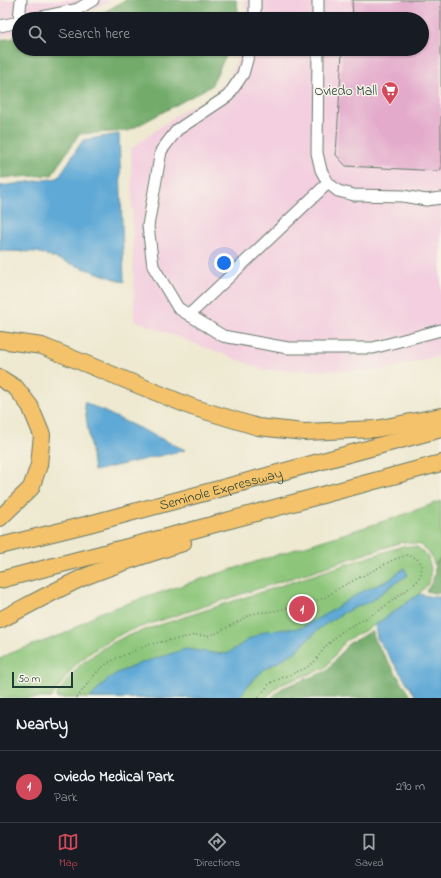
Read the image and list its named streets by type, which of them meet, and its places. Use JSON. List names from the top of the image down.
{
  "streets": {
    "highway": ["Seminole Expressway"]
  },
  "places": {
    "supermarket": ["Oviedo Mall"]
  },
  "scale_bar": "50 m",
  "page": {
    "search": "Search here",
    "pins": "1",
    "scale": "50 m",
    "heading": "Nearby",
    "list": [
      {
        "mark": "1",
        "name": "Oviedo Medical Park",
        "note": "Park",
        "value": "290 m"
      }
    ],
    "nav": ["Map", "Directions", "Saved"]
  }
}
